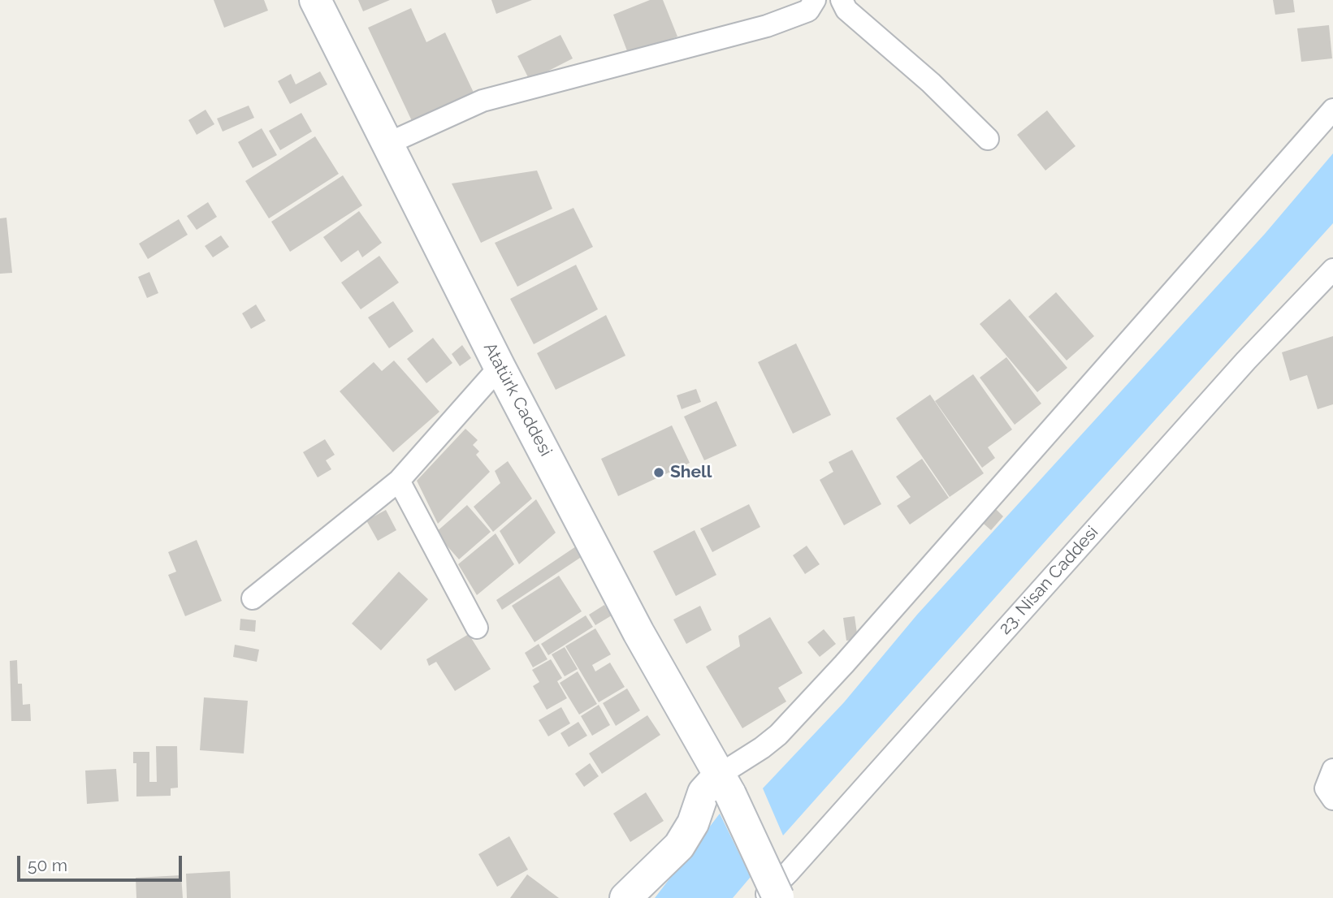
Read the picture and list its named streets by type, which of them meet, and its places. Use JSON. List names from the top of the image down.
{
  "streets": {
    "main road": ["Atatürk Caddesi"],
    "street": ["23. Nisan Caddesi"]
  },
  "crossings": [
    ["Atatürk Caddesi", "23. Nisan Caddesi"]
  ],
  "places": ["Shell"],
  "scale_bar": "50 m"
}
